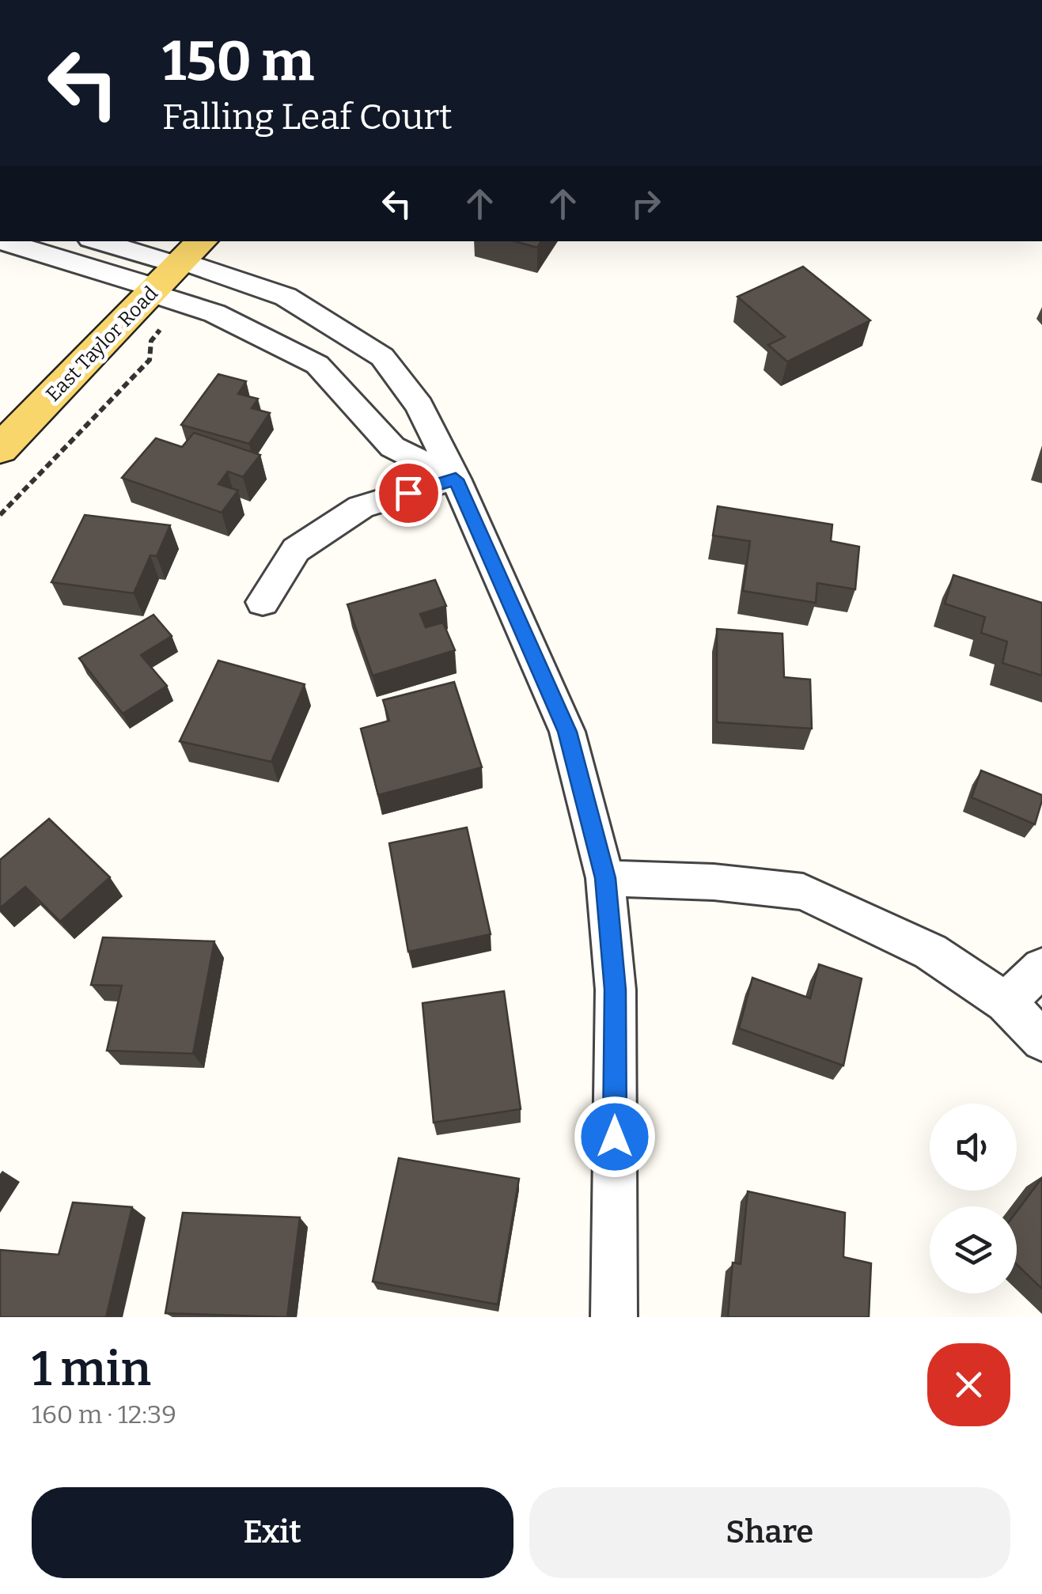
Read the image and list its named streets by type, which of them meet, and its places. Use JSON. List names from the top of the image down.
{
  "streets": {
    "main road": ["East Taylor Road"]
  },
  "page": {
    "turn": ["150 m", "Falling Leaf Court"],
    "heading": ["1 min", "160 m · 12:39"],
    "buttons": ["Exit", "Share"]
  }
}
